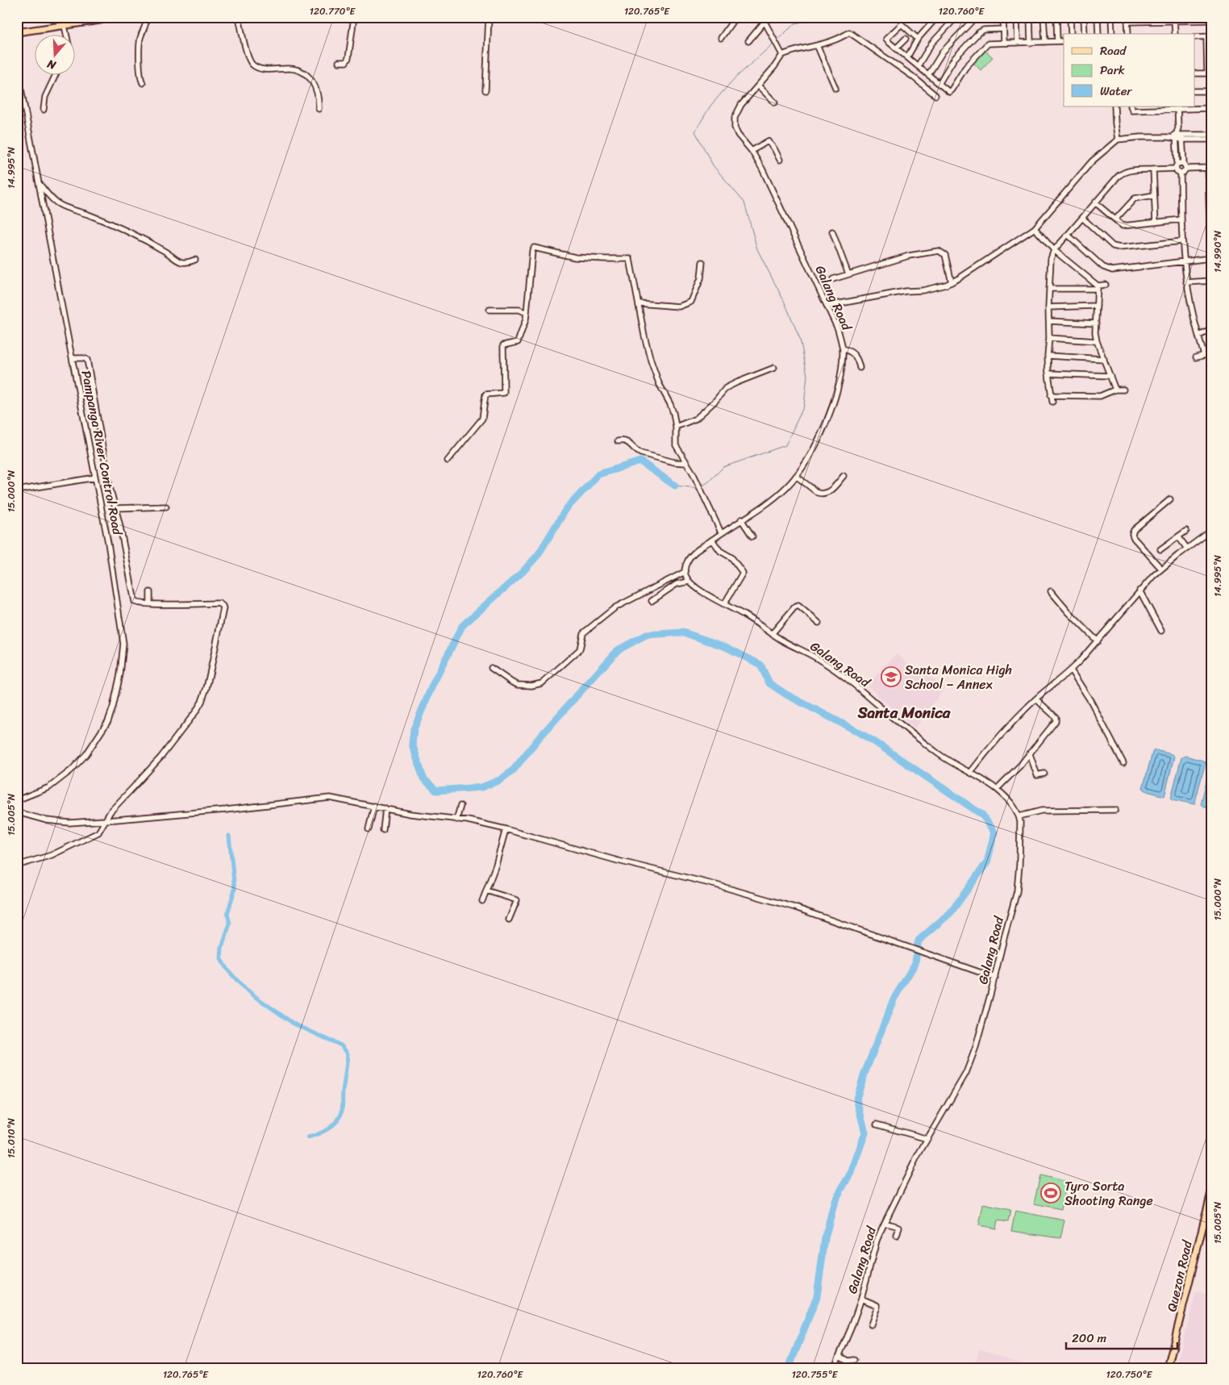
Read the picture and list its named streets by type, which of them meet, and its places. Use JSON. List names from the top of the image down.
{
  "streets": {
    "main road": ["Quezon Road"],
    "street": ["Galang Road", "Pampanga River Control Road"]
  },
  "districts": ["Santa Monica"],
  "places": {
    "school or university": ["Santa Monica High School – Annex"],
    "sports": ["Tyro Sorta Shooting Range"]
  },
  "legend": ["Road", "Park", "Water"],
  "scale_bar": "200 m",
  "north": "bottom",
  "coordinates": [
    "120.770°E",
    "120.765°E",
    "120.760°E",
    "14.995°N",
    "14.990°N",
    "15.000°N",
    "15.005°N",
    "15.010°N",
    "120.755°E",
    "120.750°E"
  ]
}
